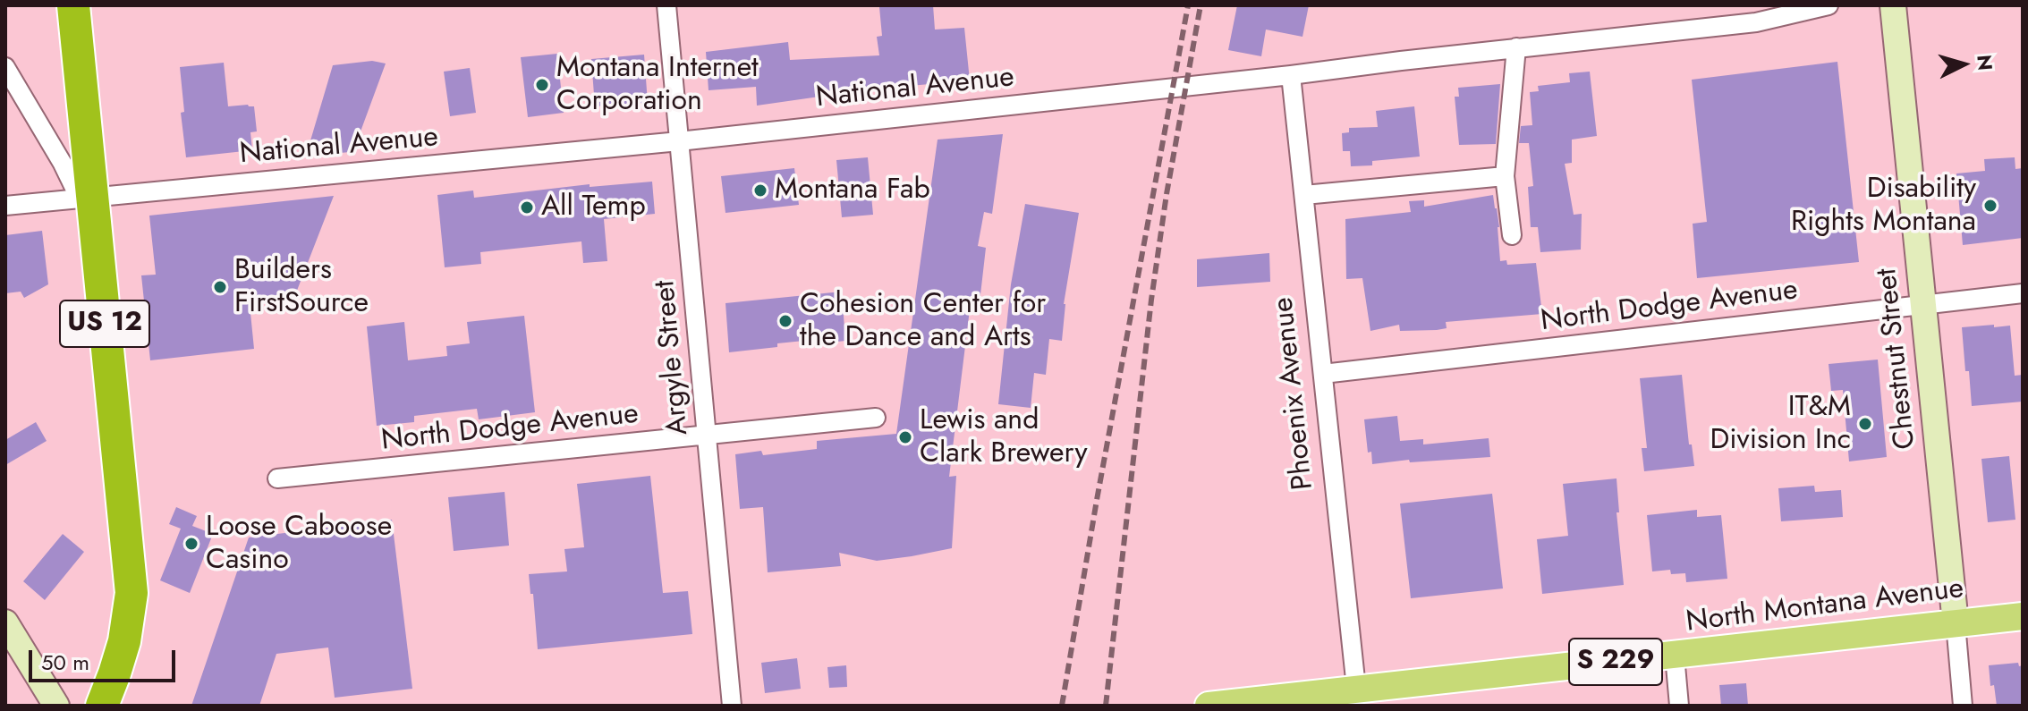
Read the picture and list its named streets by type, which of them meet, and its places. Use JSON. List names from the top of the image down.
{
  "streets": {
    "highway": ["US 12"],
    "main road": ["North Montana Avenue", "S 229"],
    "street": [
      "National Avenue",
      "North Dodge Avenue",
      "Argyle Street",
      "Chestnut Street",
      "Phoenix Avenue"
    ]
  },
  "crossings": [
    ["National Avenue", "US 12"],
    ["National Avenue", "Argyle Street"],
    ["National Avenue", "Phoenix Avenue"],
    ["North Dodge Avenue", "Argyle Street"],
    ["North Dodge Avenue", "Chestnut Street"],
    ["North Dodge Avenue", "Phoenix Avenue"],
    ["Chestnut Street", "North Montana Avenue"],
    ["Phoenix Avenue", "North Montana Avenue"]
  ],
  "places": [
    "Montana Internet Corporation",
    "Montana Fab",
    "Disability Rights Montana",
    "All Temp",
    "Builders FirstSource",
    "Cohesion Center for the Dance and Arts",
    "IT&M Division Inc",
    "Lewis and Clark Brewery",
    "Loose Caboose Casino"
  ],
  "scale_bar": "50 m",
  "north": "right"
}
